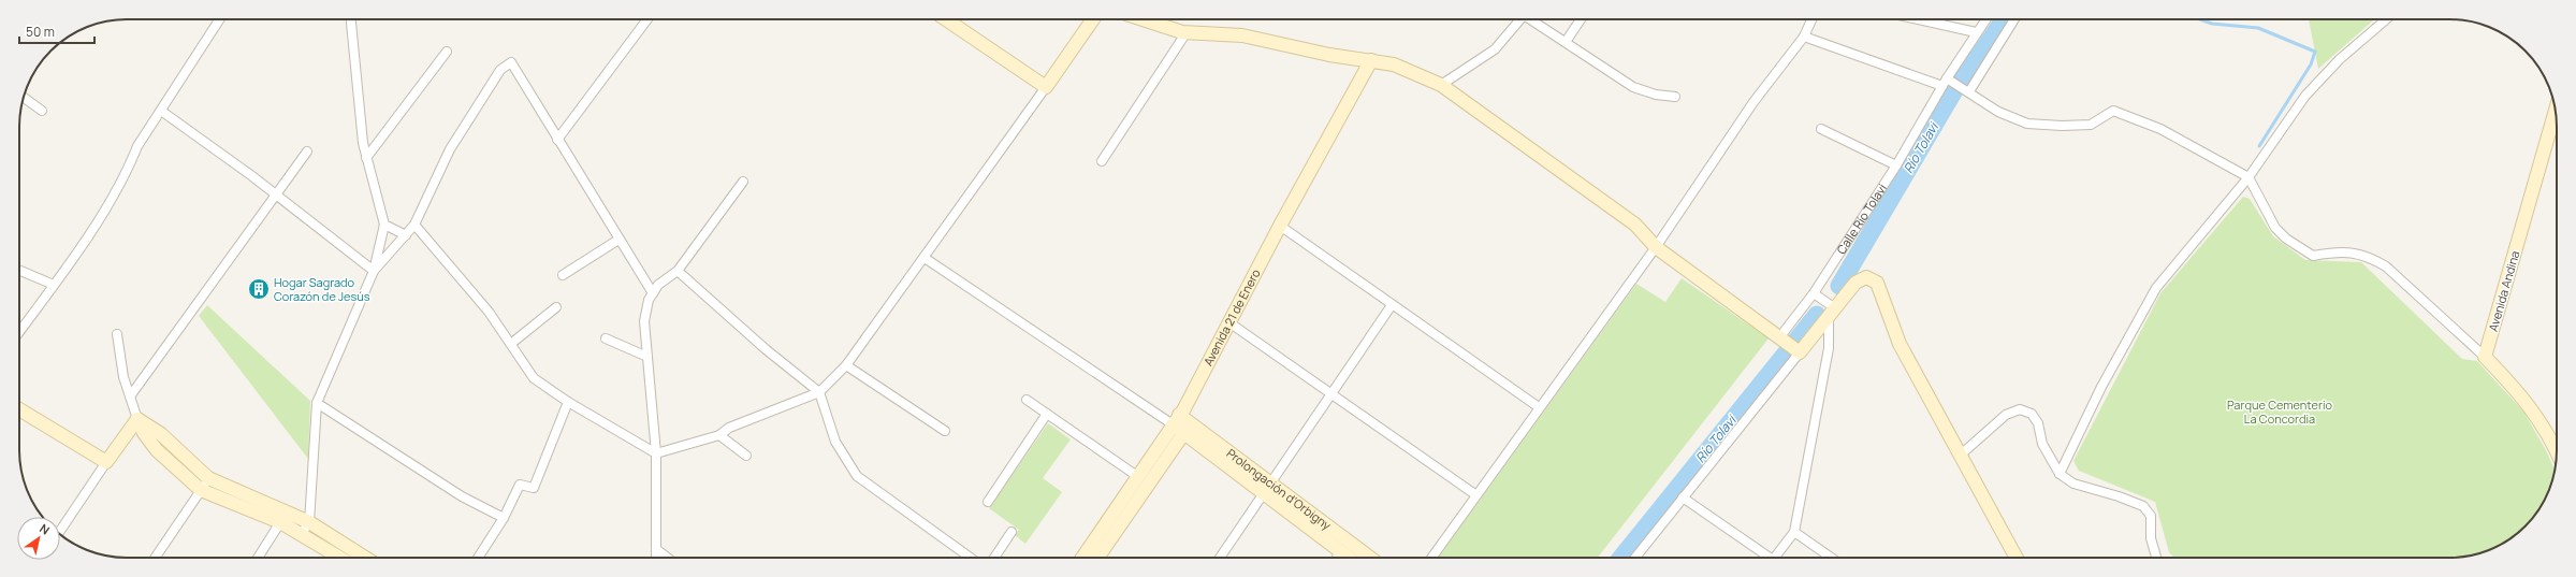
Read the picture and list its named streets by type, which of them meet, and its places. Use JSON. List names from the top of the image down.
{
  "streets": {
    "main road": ["Avenida Andina", "Avenida 21 de Enero", "Prolongación d'Orbigny"],
    "street": ["Calle Río Tolavi"]
  },
  "crossings": [
    ["Avenida 21 de Enero", "Prolongación d'Orbigny"]
  ],
  "water": ["Río Tolavi"],
  "parks": ["Parque Cementerio La Concordia"],
  "places": {
    "building": ["Hogar Sagrado Corazón de Jesús"]
  },
  "scale_bar": "50 m",
  "north": "top right"
}
